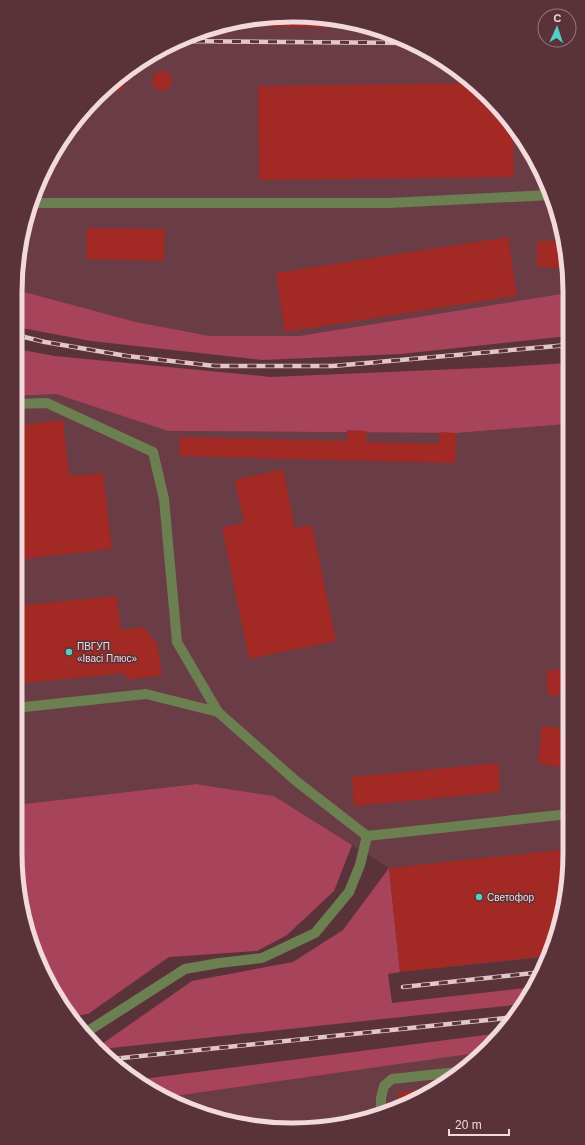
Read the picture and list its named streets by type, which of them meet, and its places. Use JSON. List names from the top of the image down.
{
  "places": ["ПВГУП «Івасі Плюс»", "Светофор"],
  "scale_bar": "20 m",
  "north": "top"
}
